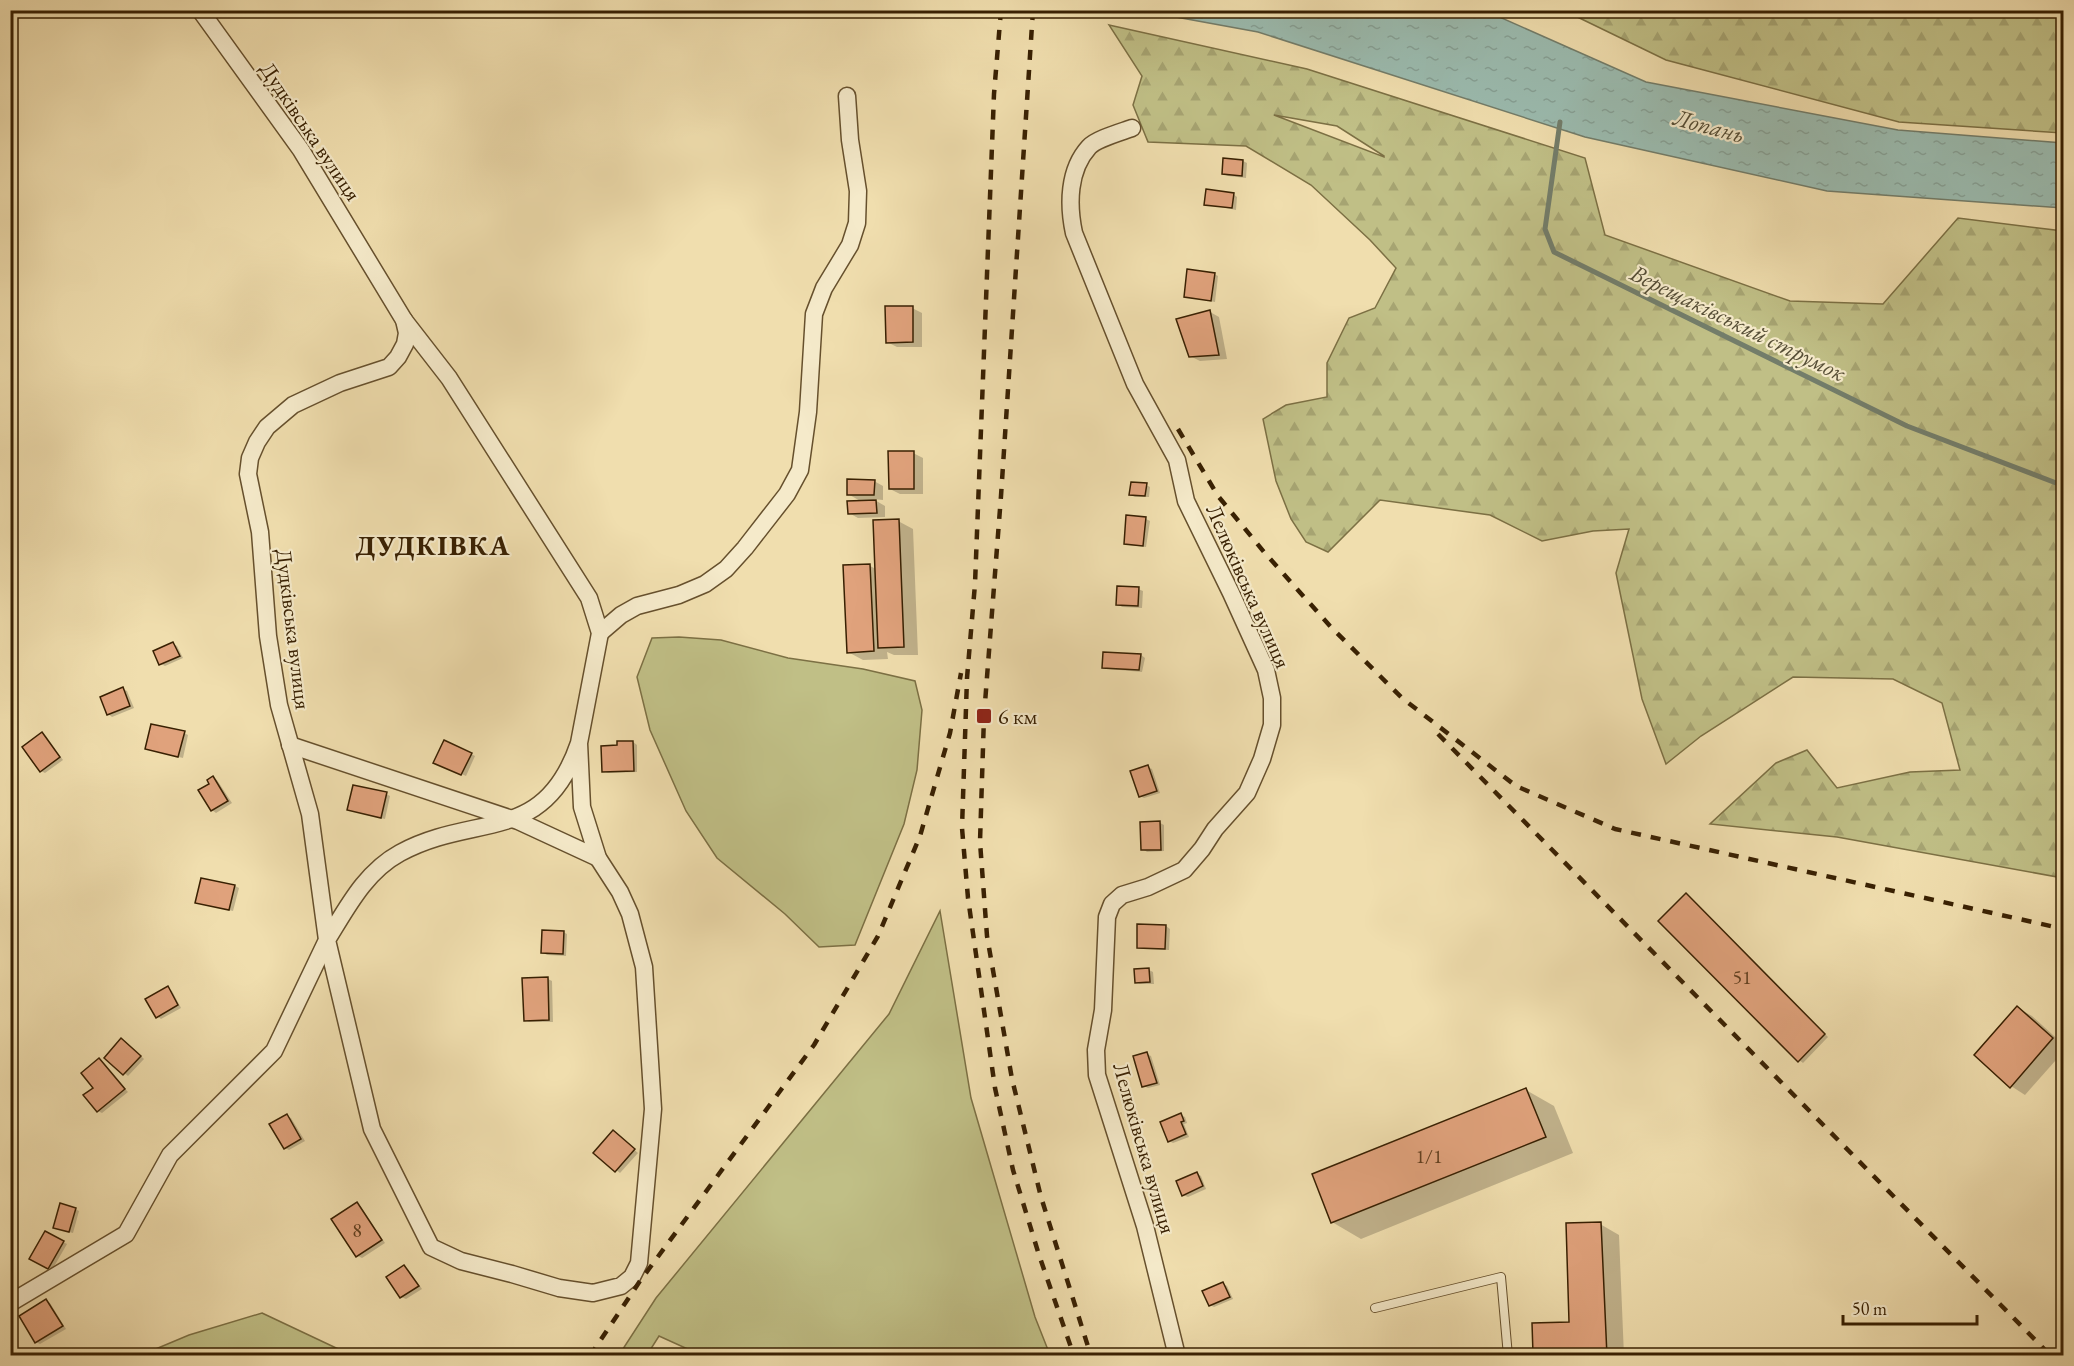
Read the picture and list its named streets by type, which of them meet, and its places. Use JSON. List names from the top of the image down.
{
  "streets": {
    "street": ["Дудківська вулиця", "Лелюківська вулиця"]
  },
  "districts": ["ДУДКІВКА"],
  "water": ["Лопань", "Верещаківський струмок"],
  "places": {
    "transit": ["6 км"]
  },
  "house_numbers": ["51", "1/1", "8"],
  "scale_bar": "50 m"
}
